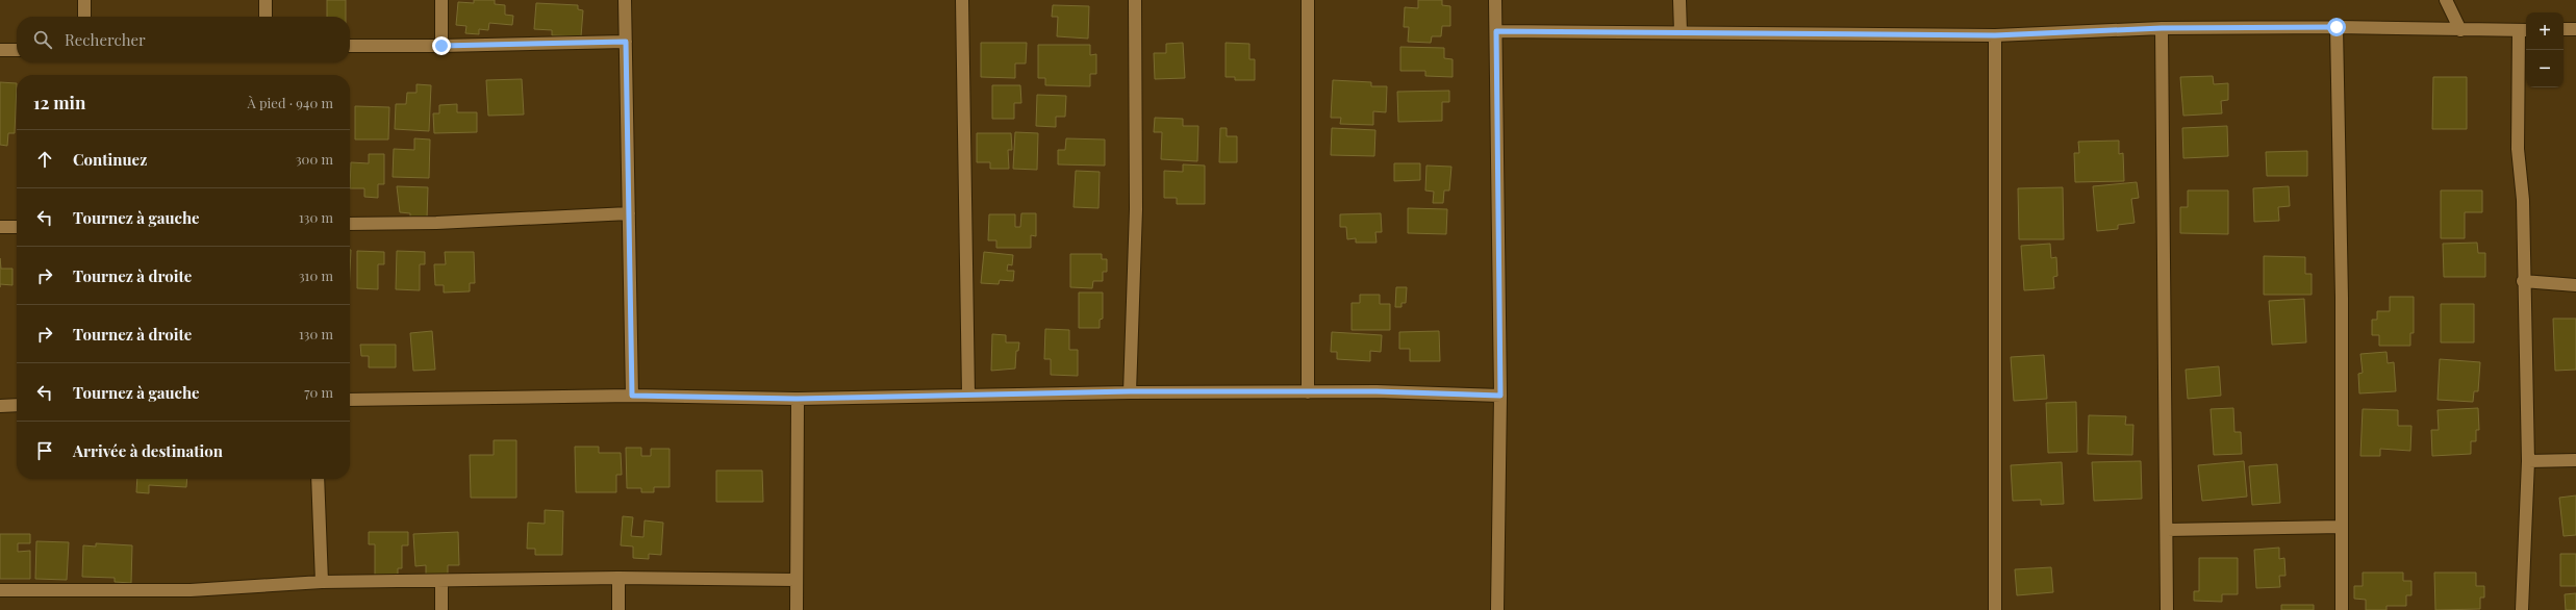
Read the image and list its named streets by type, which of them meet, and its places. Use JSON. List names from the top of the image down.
{
  "page": {
    "map_buttons": ["+", "−"],
    "search": "Rechercher",
    "heading": ["12 min", "À pied · 940 m"],
    "list": [
      ["Continuez", "300 m"],
      ["Tournez à gauche", "130 m"],
      ["Tournez à droite", "310 m"],
      ["Tournez à droite", "130 m"],
      ["Tournez à gauche", "70 m"],
      "Arrivée à destination"
    ]
  }
}
